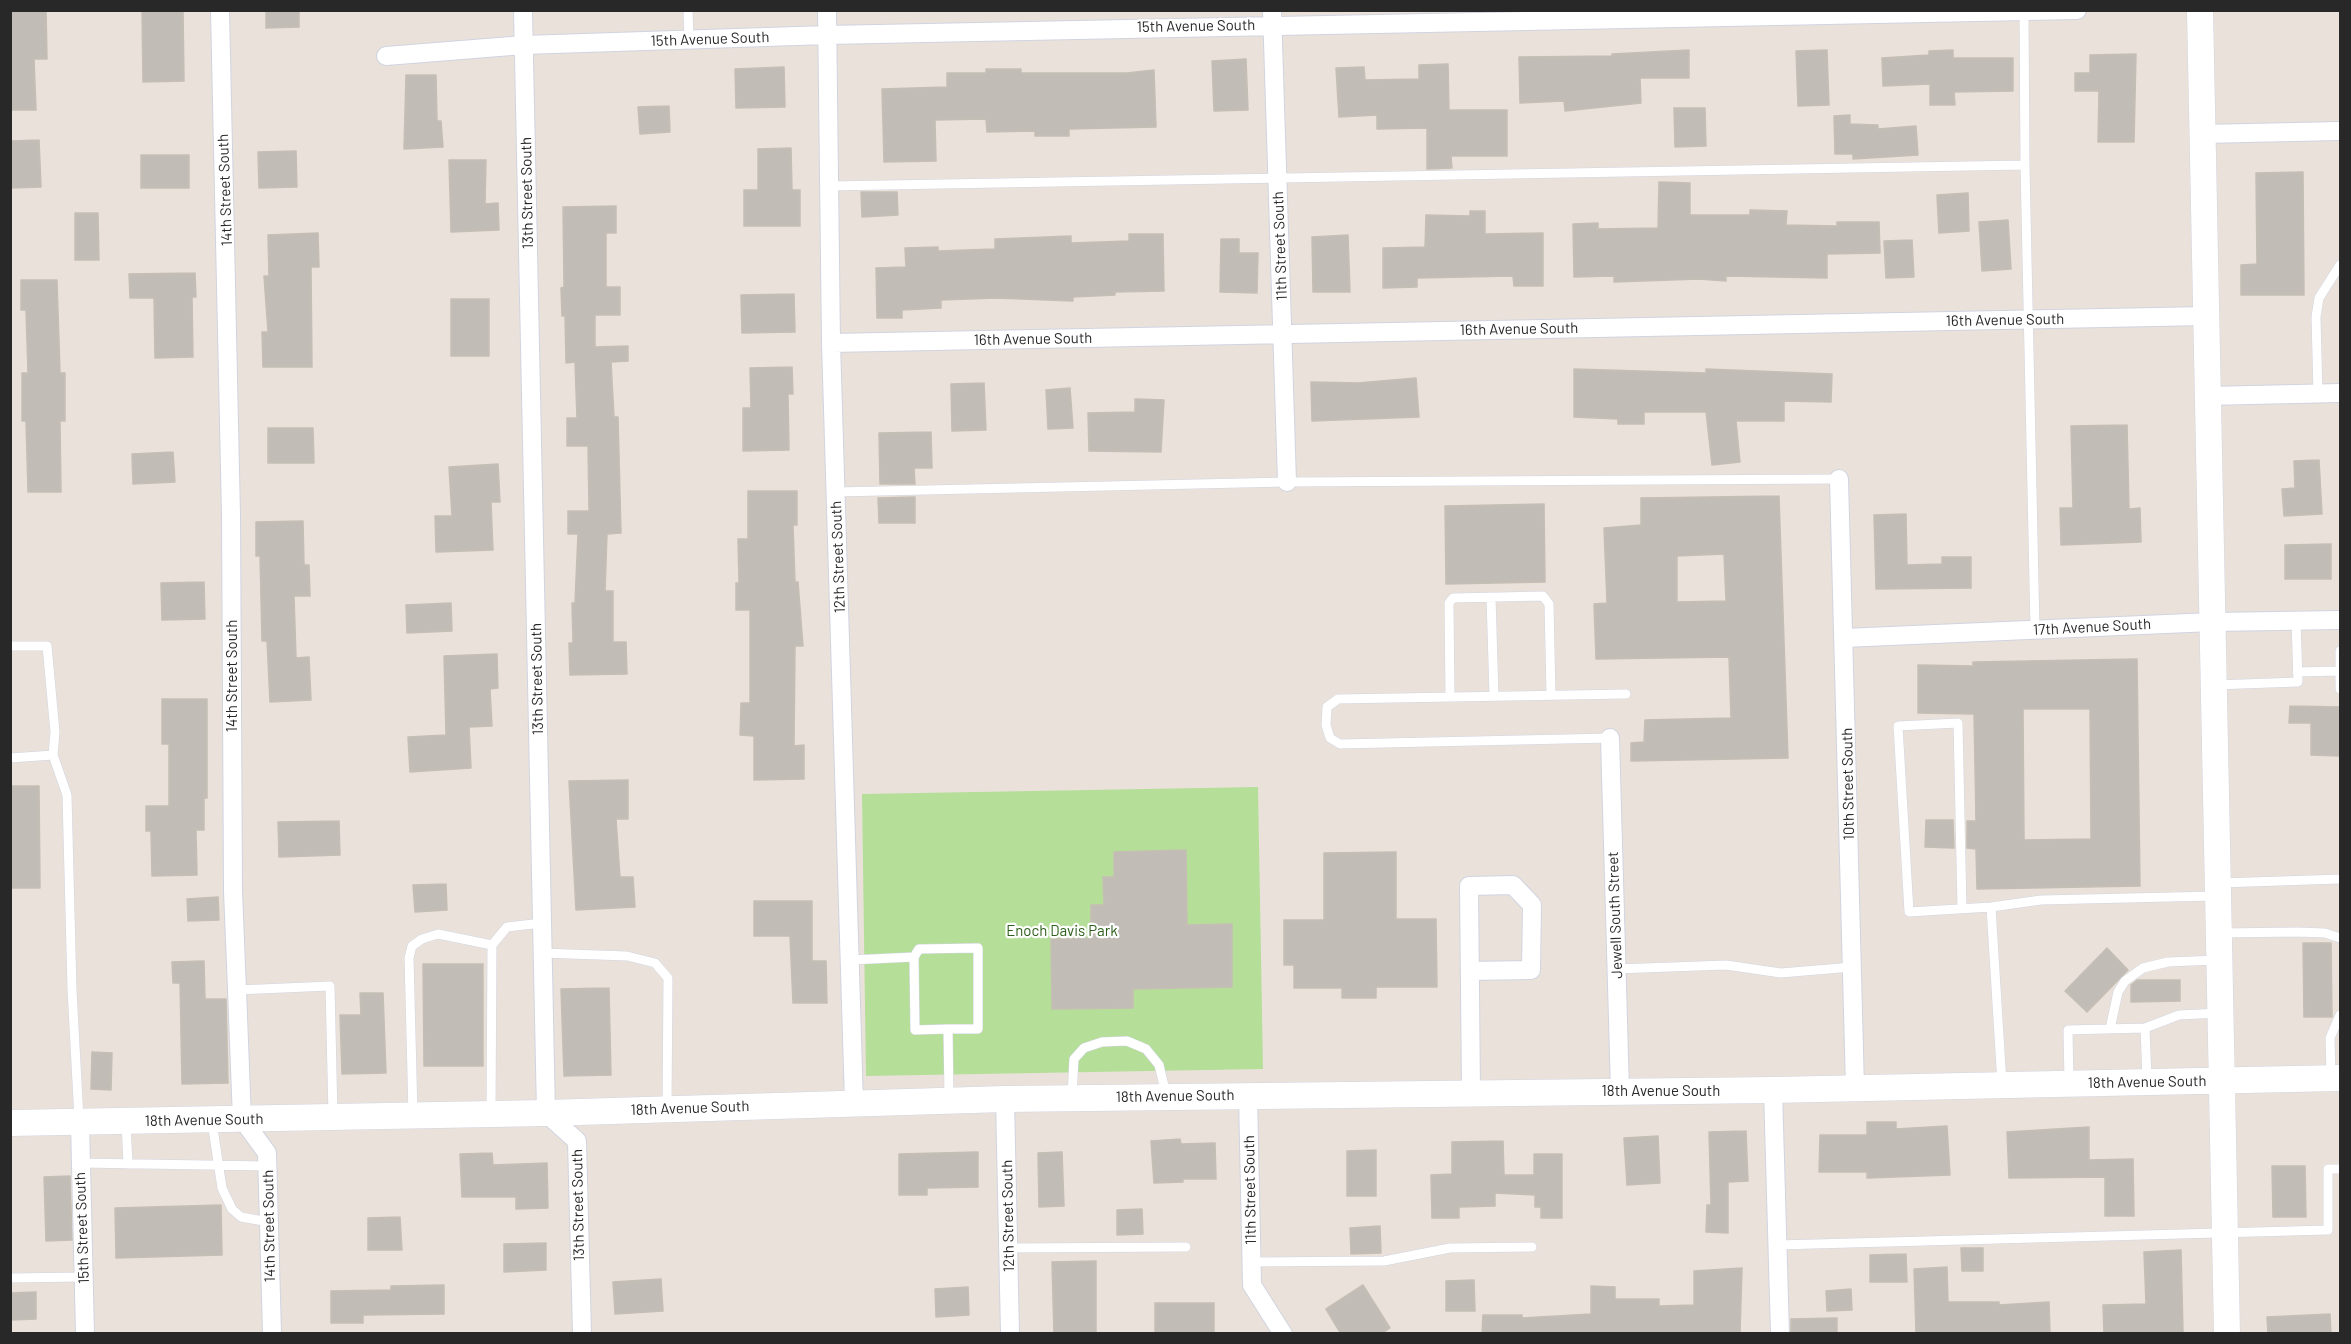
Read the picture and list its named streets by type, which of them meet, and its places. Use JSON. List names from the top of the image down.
{
  "streets": {
    "street": [
      "15th Avenue South",
      "14th Street South",
      "13th Street South",
      "11th Street South",
      "16th Avenue South",
      "12th Street South",
      "17th Avenue South",
      "10th Street South",
      "Jewell South Street",
      "18th Avenue South",
      "15th Street South"
    ]
  },
  "crossings": [
    ["15th Avenue South", "13th Street South"],
    ["15th Avenue South", "11th Street South"],
    ["15th Avenue South", "12th Street South"],
    ["14th Street South", "18th Avenue South"],
    ["13th Street South", "18th Avenue South"],
    ["11th Street South", "16th Avenue South"],
    ["11th Street South", "18th Avenue South"],
    ["16th Avenue South", "12th Street South"],
    ["12th Street South", "18th Avenue South"],
    ["17th Avenue South", "10th Street South"],
    ["10th Street South", "18th Avenue South"],
    ["Jewell South Street", "18th Avenue South"],
    ["18th Avenue South", "15th Street South"]
  ],
  "parks": ["Enoch Davis Park"]
}
